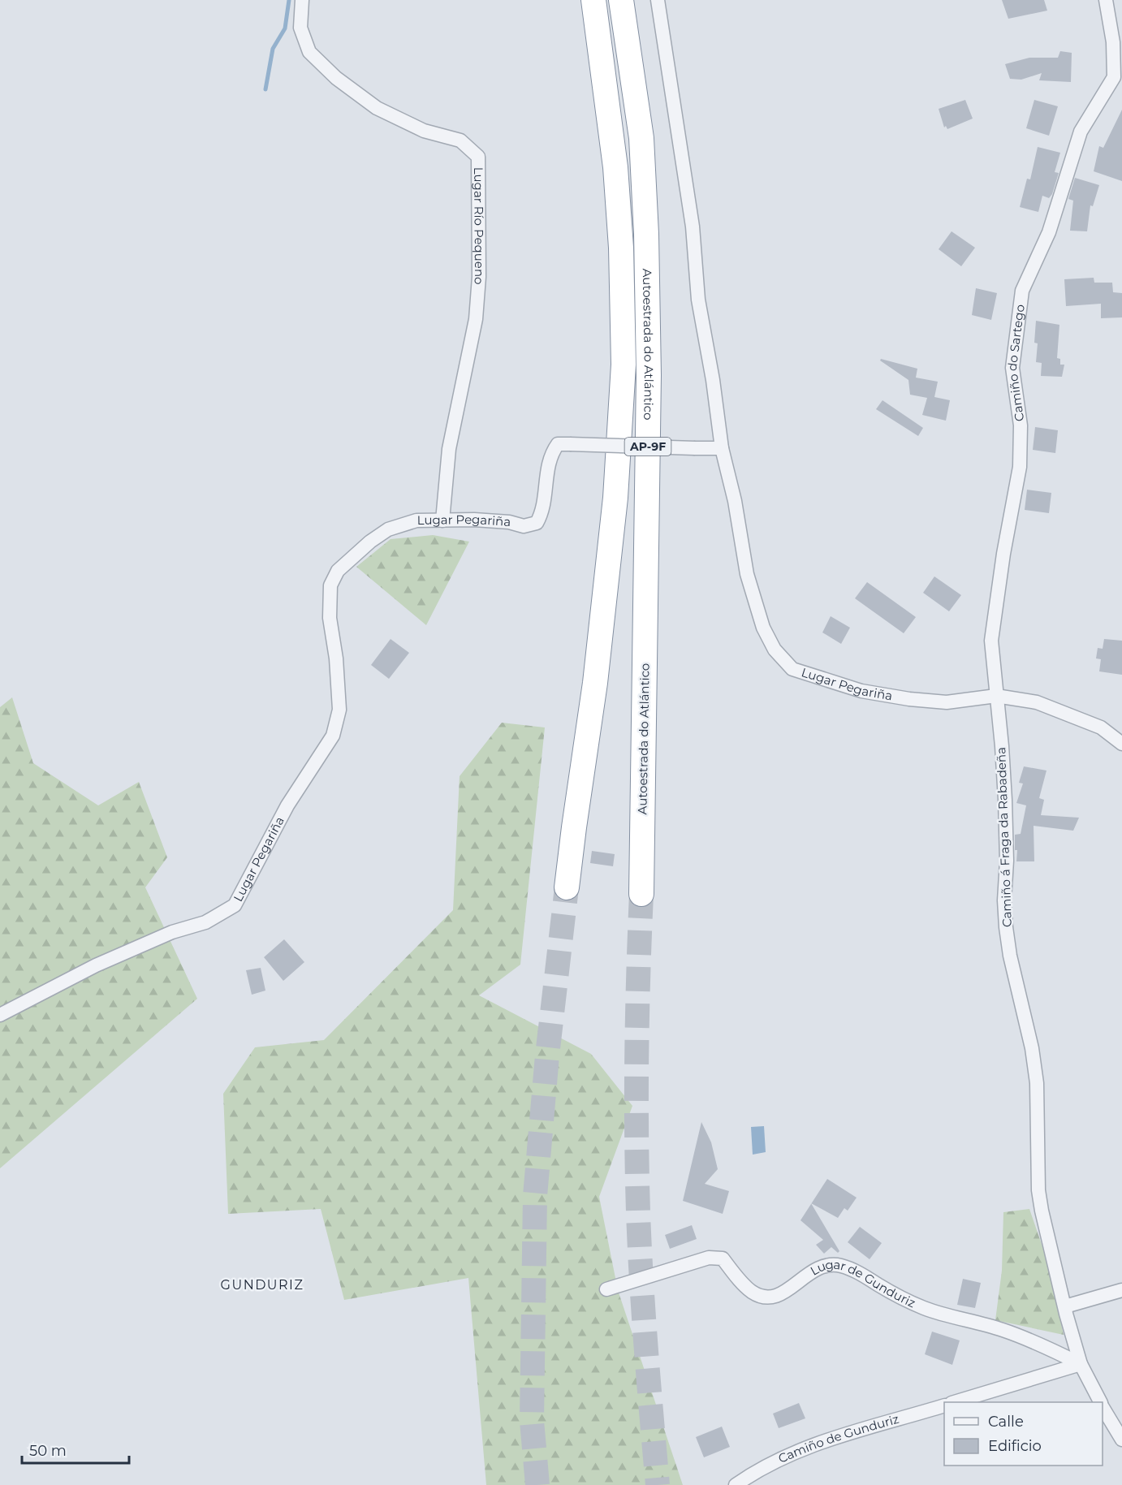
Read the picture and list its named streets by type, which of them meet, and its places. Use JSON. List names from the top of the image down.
{
  "streets": {
    "highway": ["Autoestrada do Atlántico", "AP-9F"],
    "street": [
      "Lugar Río Pequeno",
      "Camiño do Sartego",
      "Lugar Pegariña",
      "Camiño á Fraga da Rabadeña",
      "Lugar de Gunduriz",
      "Camiño de Gunduriz"
    ]
  },
  "crossings": [
    ["Lugar Río Pequeno", "Lugar Pegariña"],
    ["Camiño do Sartego", "Lugar Pegariña"],
    ["Camiño do Sartego", "Camiño á Fraga da Rabadeña"],
    ["Lugar Pegariña", "Camiño á Fraga da Rabadeña"],
    ["Camiño á Fraga da Rabadeña", "Lugar de Gunduriz"]
  ],
  "districts": ["GUNDURIZ"],
  "legend": ["Calle", "Edificio"],
  "scale_bar": "50 m"
}
